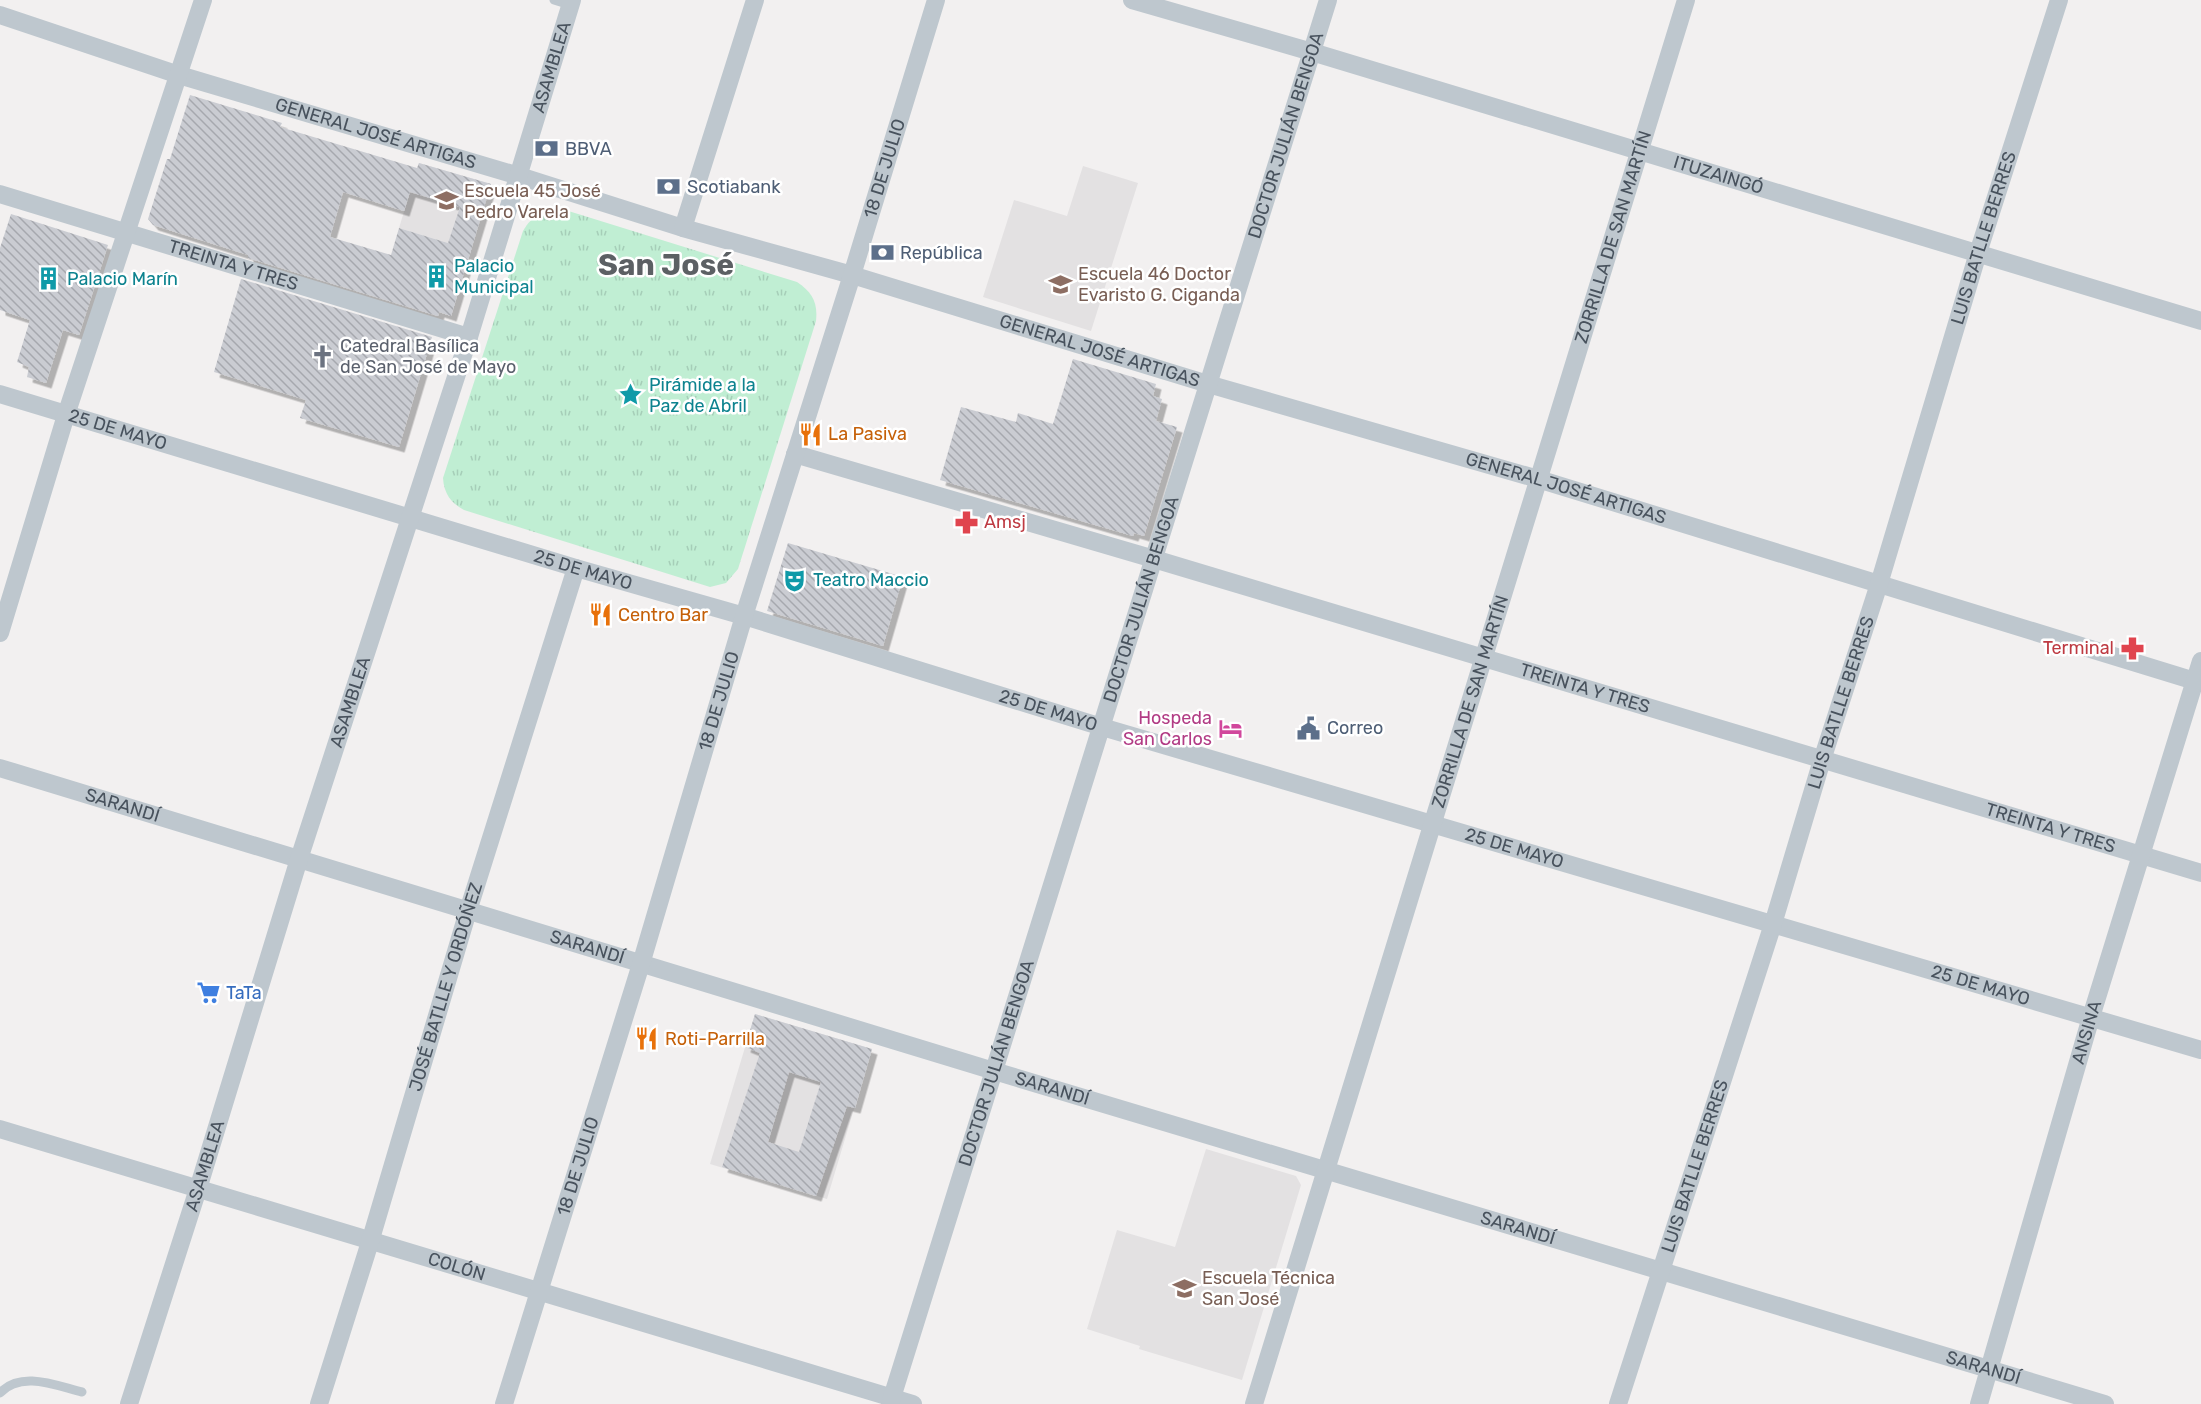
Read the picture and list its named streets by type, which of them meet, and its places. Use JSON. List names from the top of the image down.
{
  "streets": {
    "street": [
      "ASAMBLEA",
      "GENERAL JOSÉ ARTIGAS",
      "DOCTOR JULIÁN BENGOA",
      "18 DE JULIO",
      "ITUZAINGÓ",
      "ZORRILLA DE SAN MARTÍN",
      "LUIS BATLLE BERRES",
      "TREINTA Y TRES",
      "25 DE MAYO",
      "SARANDÍ",
      "JOSÉ BATLLE Y ORDÓÑEZ",
      "ANSINA",
      "COLÓN"
    ]
  },
  "crossings": [
    ["ASAMBLEA", "GENERAL JOSÉ ARTIGAS"],
    ["ASAMBLEA", "TREINTA Y TRES"],
    ["ASAMBLEA", "25 DE MAYO"],
    ["ASAMBLEA", "SARANDÍ"],
    ["ASAMBLEA", "COLÓN"],
    ["GENERAL JOSÉ ARTIGAS", "DOCTOR JULIÁN BENGOA"],
    ["GENERAL JOSÉ ARTIGAS", "18 DE JULIO"],
    ["GENERAL JOSÉ ARTIGAS", "ZORRILLA DE SAN MARTÍN"],
    ["GENERAL JOSÉ ARTIGAS", "LUIS BATLLE BERRES"],
    ["GENERAL JOSÉ ARTIGAS", "ANSINA"],
    ["DOCTOR JULIÁN BENGOA", "ITUZAINGÓ"],
    ["DOCTOR JULIÁN BENGOA", "TREINTA Y TRES"],
    ["DOCTOR JULIÁN BENGOA", "25 DE MAYO"],
    ["DOCTOR JULIÁN BENGOA", "SARANDÍ"],
    ["DOCTOR JULIÁN BENGOA", "COLÓN"],
    ["18 DE JULIO", "TREINTA Y TRES"],
    ["18 DE JULIO", "25 DE MAYO"],
    ["18 DE JULIO", "SARANDÍ"],
    ["18 DE JULIO", "COLÓN"],
    ["ITUZAINGÓ", "ZORRILLA DE SAN MARTÍN"],
    ["ITUZAINGÓ", "LUIS BATLLE BERRES"],
    ["ZORRILLA DE SAN MARTÍN", "TREINTA Y TRES"],
    ["ZORRILLA DE SAN MARTÍN", "25 DE MAYO"],
    ["ZORRILLA DE SAN MARTÍN", "SARANDÍ"],
    ["LUIS BATLLE BERRES", "TREINTA Y TRES"],
    ["LUIS BATLLE BERRES", "25 DE MAYO"],
    ["LUIS BATLLE BERRES", "SARANDÍ"],
    ["TREINTA Y TRES", "ANSINA"],
    ["25 DE MAYO", "JOSÉ BATLLE Y ORDÓÑEZ"],
    ["25 DE MAYO", "ANSINA"],
    ["SARANDÍ", "JOSÉ BATLLE Y ORDÓÑEZ"],
    ["SARANDÍ", "ANSINA"],
    ["JOSÉ BATLLE Y ORDÓÑEZ", "COLÓN"]
  ],
  "districts": ["San José"],
  "places": {
    "bank": ["BBVA", "Scotiabank", "República"],
    "school or university": ["Escuela 45 José Pedro Varela", "Escuela 46 Doctor Evaristo G. Ciganda", "Escuela Técnica San José"],
    "building": ["Palacio Municipal", "Palacio Marín"],
    "church": ["Catedral Basílica de San José de Mayo"],
    "place": ["Pirámide a la Paz de Abril"],
    "restaurant": ["La Pasiva", "Centro Bar", "Roti-Parrilla"],
    "pharmacy": ["Amsj", "Terminal"],
    "theatre": ["Teatro Maccio"],
    "hotel": ["Hospeda San Carlos"],
    "public building": ["Correo"],
    "supermarket": ["TaTa"]
  }
}
